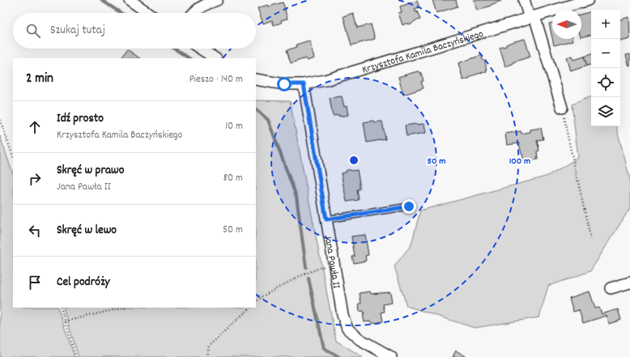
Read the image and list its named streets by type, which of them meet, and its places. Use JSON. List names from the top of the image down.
{
  "streets": {
    "street": ["Krzysztofa Kamila Baczyńskiego", "Jana Pawła II"]
  },
  "crossings": [
    ["Krzysztofa Kamila Baczyńskiego", "Jana Pawła II"]
  ],
  "north": "left",
  "page": {
    "map_buttons": ["+", "−"],
    "search": "Szukaj tutaj",
    "heading": ["2 min", "Pieszo · 140 m"],
    "list": [
      ["Idź prosto", "Krzysztofa Kamila Baczyńskiego", "10 m"],
      ["Skręć w prawo", "Jana Pawła II", "80 m"],
      ["Skręć w lewo", "50 m"],
      "Cel podróży"
    ]
  },
  "rings": ["50 m", "100 m"]
}
